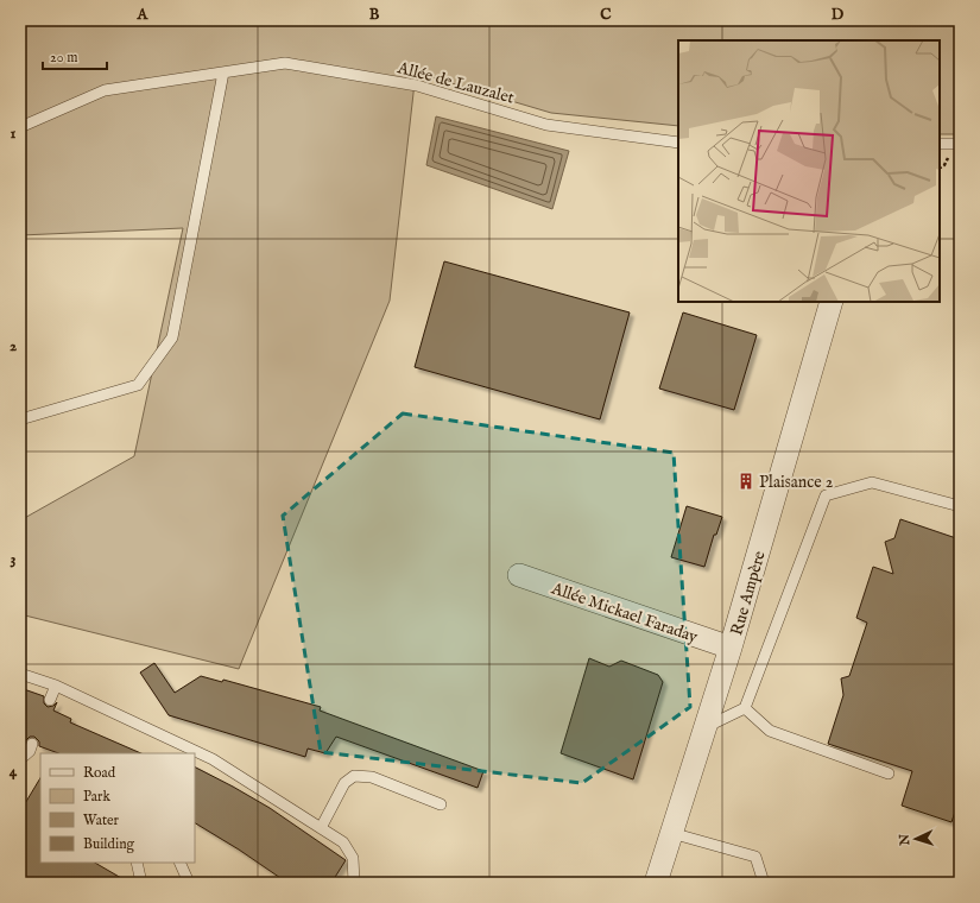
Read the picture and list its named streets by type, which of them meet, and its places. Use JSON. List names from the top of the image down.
{
  "streets": {
    "street": ["Rue Ampère", "Allée Mickael Faraday"],
    "lane": ["Allée de Lauzalet"]
  },
  "crossings": [
    ["Rue Ampère", "Allée Mickael Faraday"]
  ],
  "places": {
    "building": ["Plaisance 2"]
  },
  "legend": [
    "Road",
    "Park",
    "Water",
    "Building"
  ],
  "scale_bar": "20 m",
  "north": "left",
  "grid": {
    "columns": [
      "A",
      "B",
      "C",
      "D"
    ],
    "rows": [
      "1",
      "2",
      "3",
      "4"
    ]
  }
}
